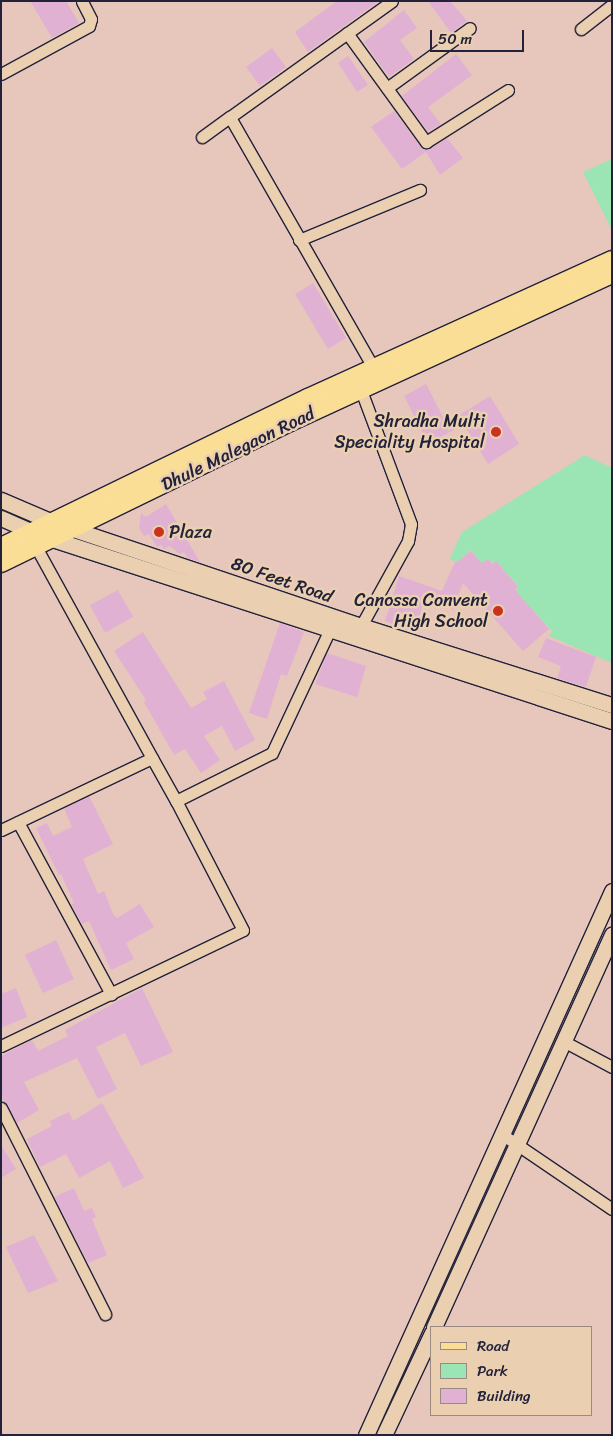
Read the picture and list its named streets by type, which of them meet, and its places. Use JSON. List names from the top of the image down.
{
  "streets": {
    "main road": ["Dhule Malegaon Road", "80 Feet Road"]
  },
  "crossings": [
    ["Dhule Malegaon Road", "80 Feet Road"]
  ],
  "places": ["Shradha Multi Speciality Hospital", "Plaza", "Canossa Convent High School"],
  "legend": ["Road", "Park", "Building"],
  "scale_bar": "50 m"
}
